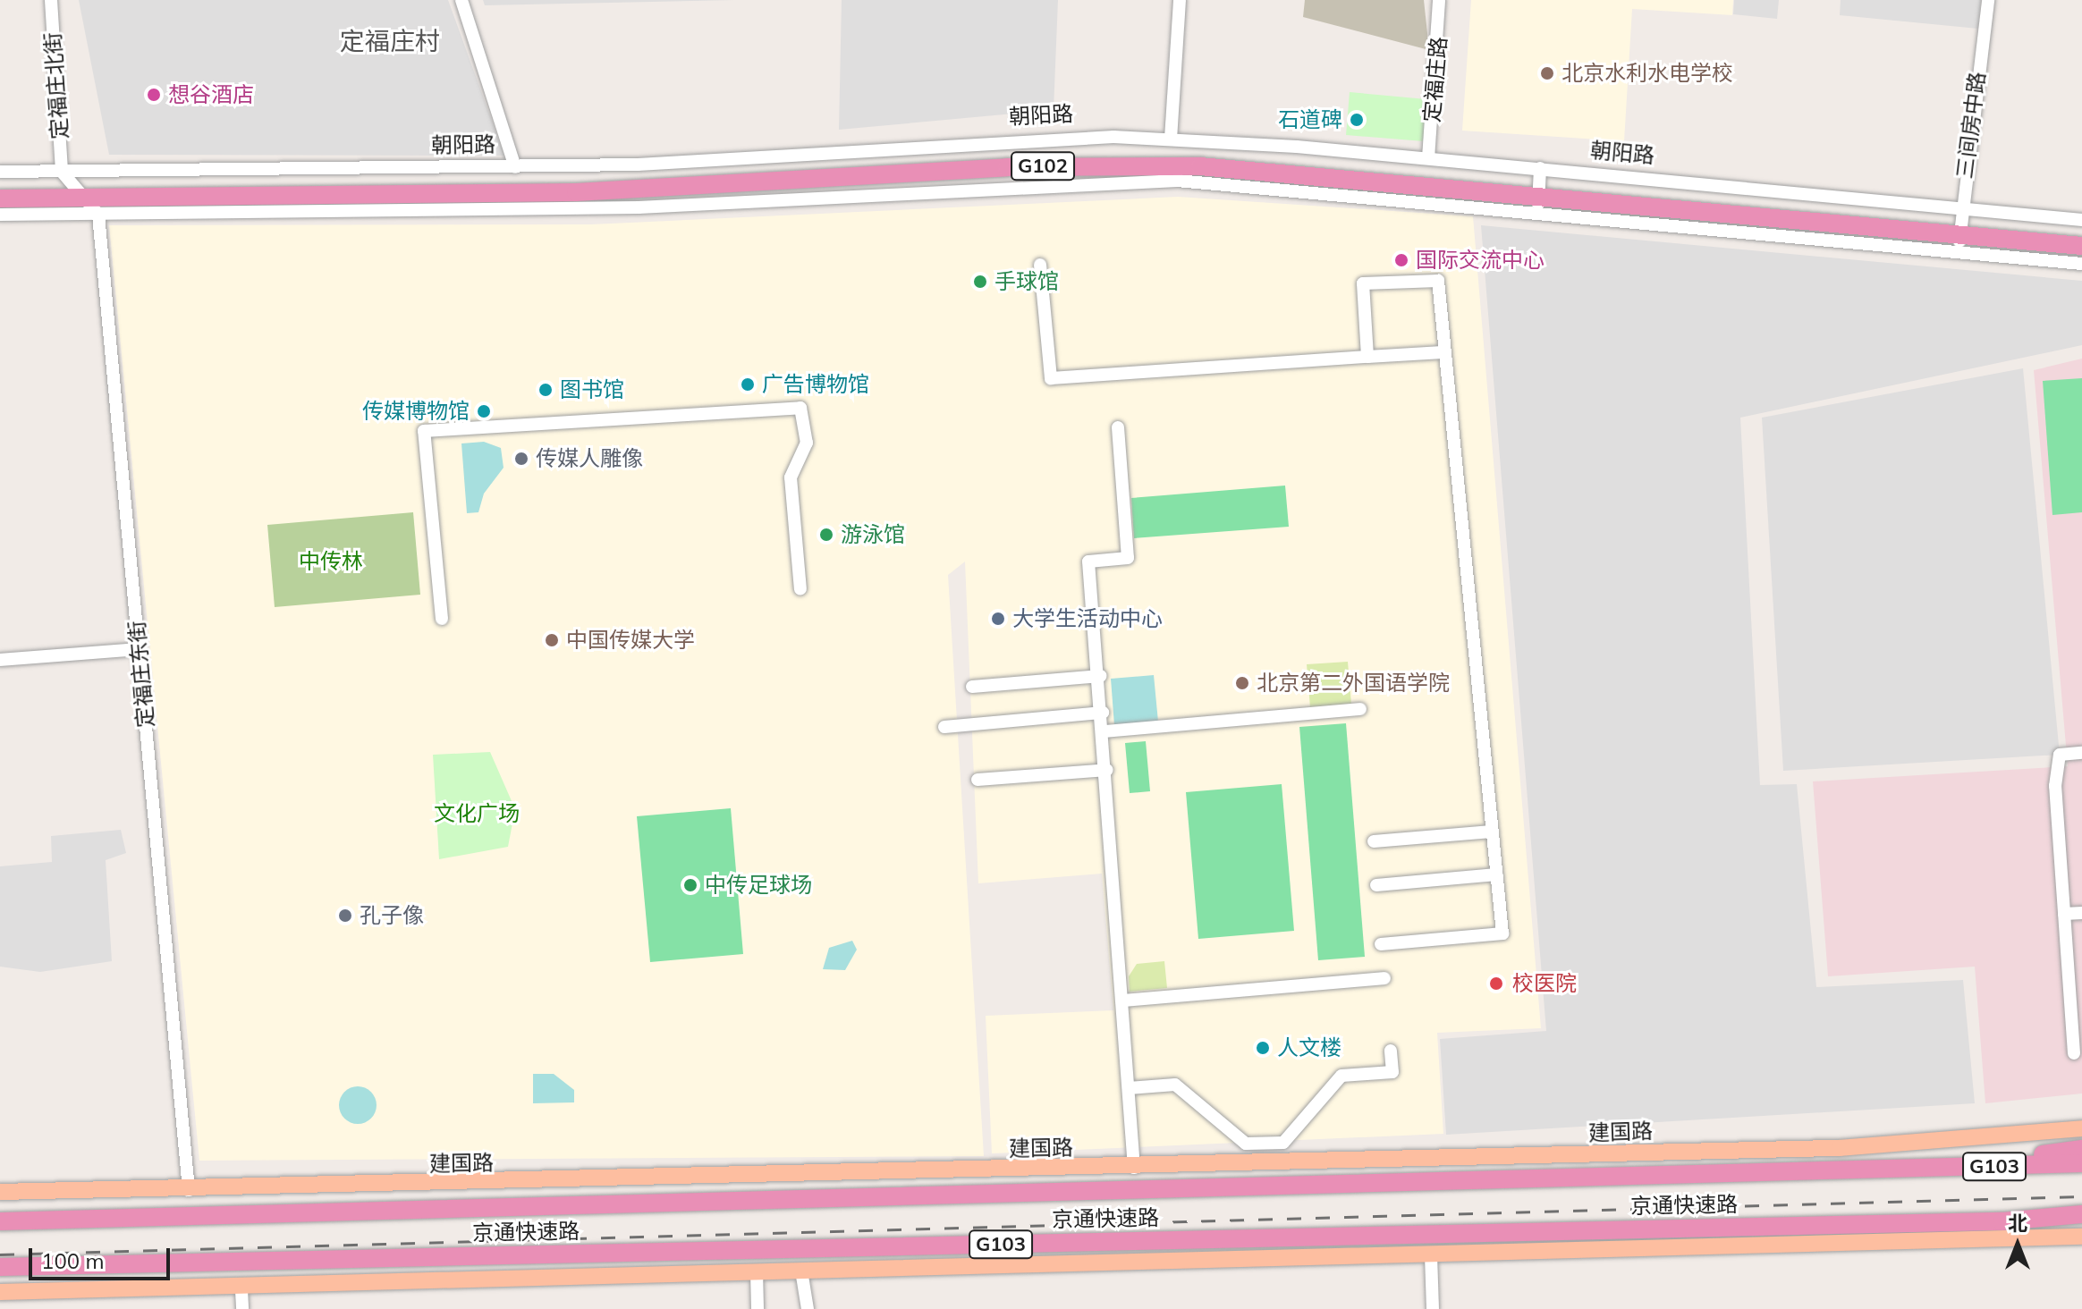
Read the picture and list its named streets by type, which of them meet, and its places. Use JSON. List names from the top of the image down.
{
  "streets": {
    "highway": [
      "朝阳路",
      "G102",
      "G103",
      "京通快速路"
    ],
    "main road": ["建国路"],
    "street": [
      "定福庄路",
      "定福庄北街",
      "三间房中路",
      "定福庄东街"
    ]
  },
  "crossings": [
    ["定福庄路", "朝阳路"],
    ["定福庄北街", "朝阳路"],
    ["朝阳路", "三间房中路"],
    ["朝阳路", "定福庄东街"],
    ["定福庄东街", "建国路"]
  ],
  "districts": ["定福庄村"],
  "parks": ["中传林", "文化广场"],
  "places": [
    "北京水利水电学校",
    "想谷酒店",
    "石道碑",
    "国际交流中心",
    "手球馆",
    "广告博物馆",
    "图书馆",
    "传媒博物馆",
    "传媒人雕像",
    "游泳馆",
    "大学生活动中心",
    "中国传媒大学",
    "北京第二外国语学院",
    "中传足球场",
    "孔子像",
    "校医院",
    "人文楼"
  ],
  "scale_bar": "100 m",
  "north": "top"
}
